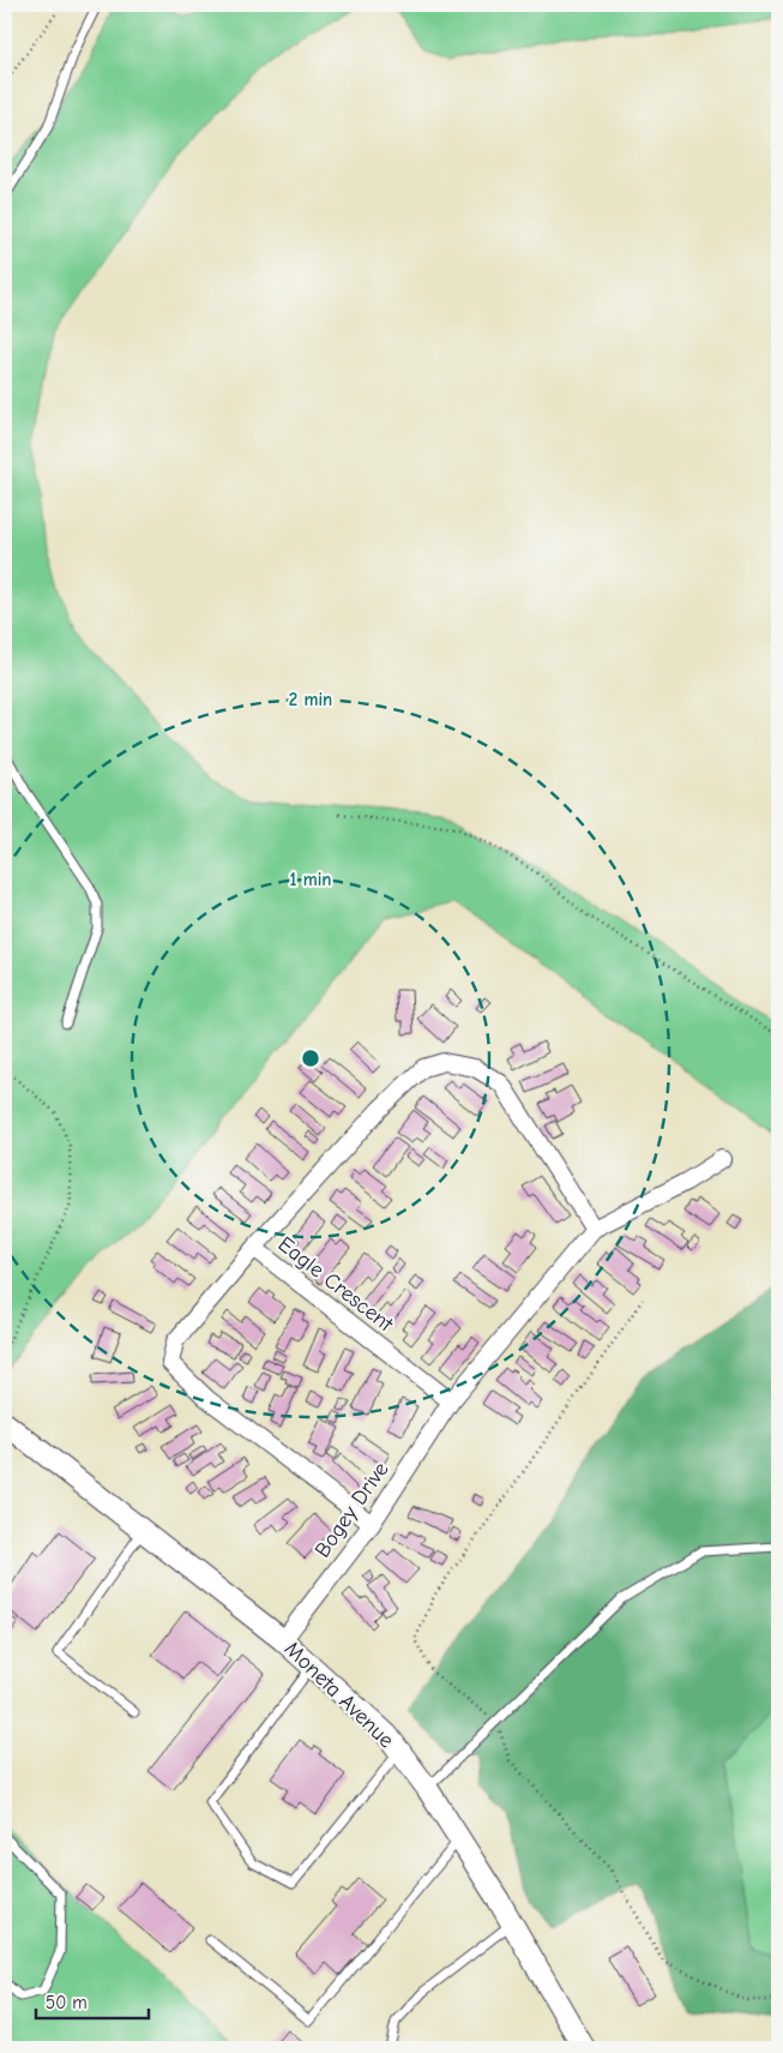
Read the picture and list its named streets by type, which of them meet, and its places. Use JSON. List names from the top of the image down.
{
  "streets": {
    "street": ["Eagle Crescent", "Bogey Drive", "Moneta Avenue"]
  },
  "crossings": [
    ["Eagle Crescent", "Bogey Drive"],
    ["Bogey Drive", "Moneta Avenue"]
  ],
  "scale_bar": "50 m",
  "rings": ["2 min", "1 min"]
}
